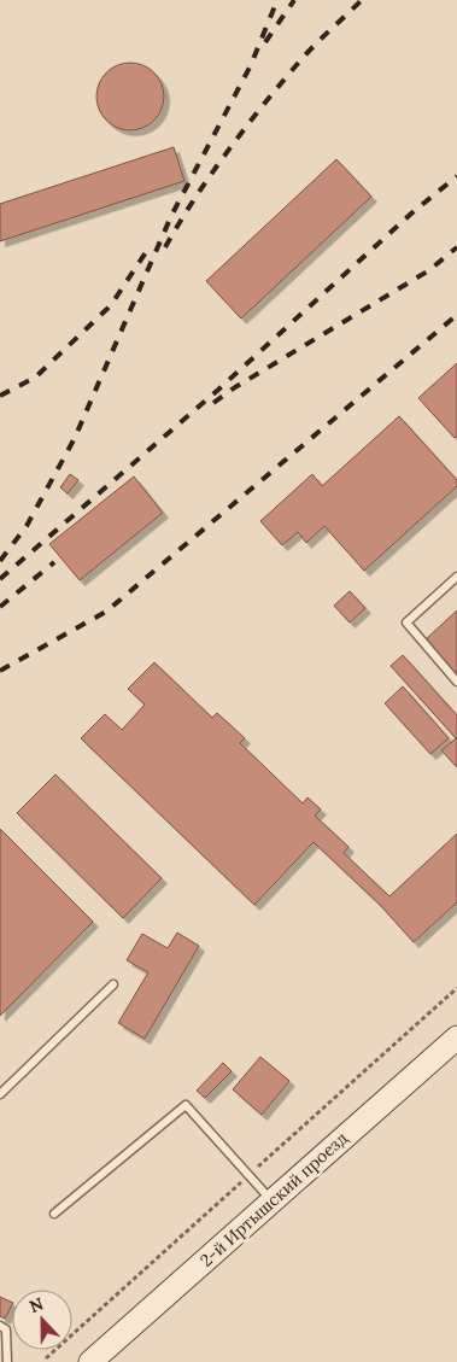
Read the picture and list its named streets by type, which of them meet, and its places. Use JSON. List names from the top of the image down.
{
  "streets": {
    "main road": ["2-й Иртышский проезд"]
  },
  "north": "top"
}
